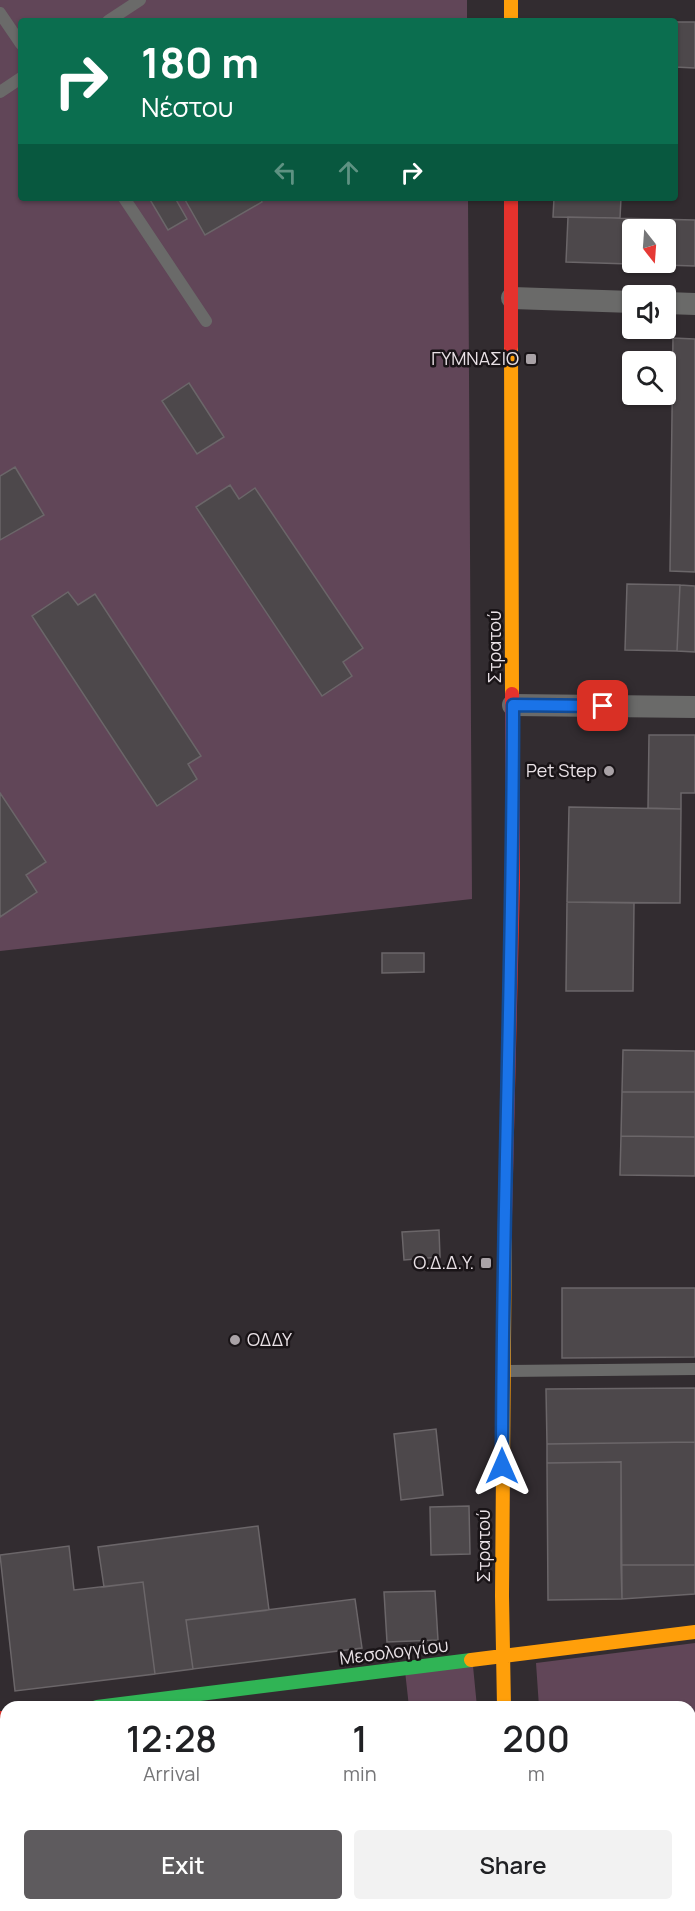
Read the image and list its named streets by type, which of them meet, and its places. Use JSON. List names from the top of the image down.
{
  "streets": {
    "main road": ["Στρατού", "Μεσολογγίου"]
  },
  "crossings": [
    ["Στρατού", "Μεσολογγίου"]
  ],
  "places": {
    "transit": ["ΓΥΜΝΑΣΙΟ", "Ο.Δ.Δ.Υ."],
    "other": ["Pet Step", "ΟΔΔΥ"]
  },
  "north": "bottom",
  "page": {
    "turn": ["180 m", "Νέστου"],
    "eta": [
      "12:28",
      "Arrival",
      "1",
      "min",
      "200",
      "m"
    ],
    "buttons": ["Exit", "Share"]
  }
}
